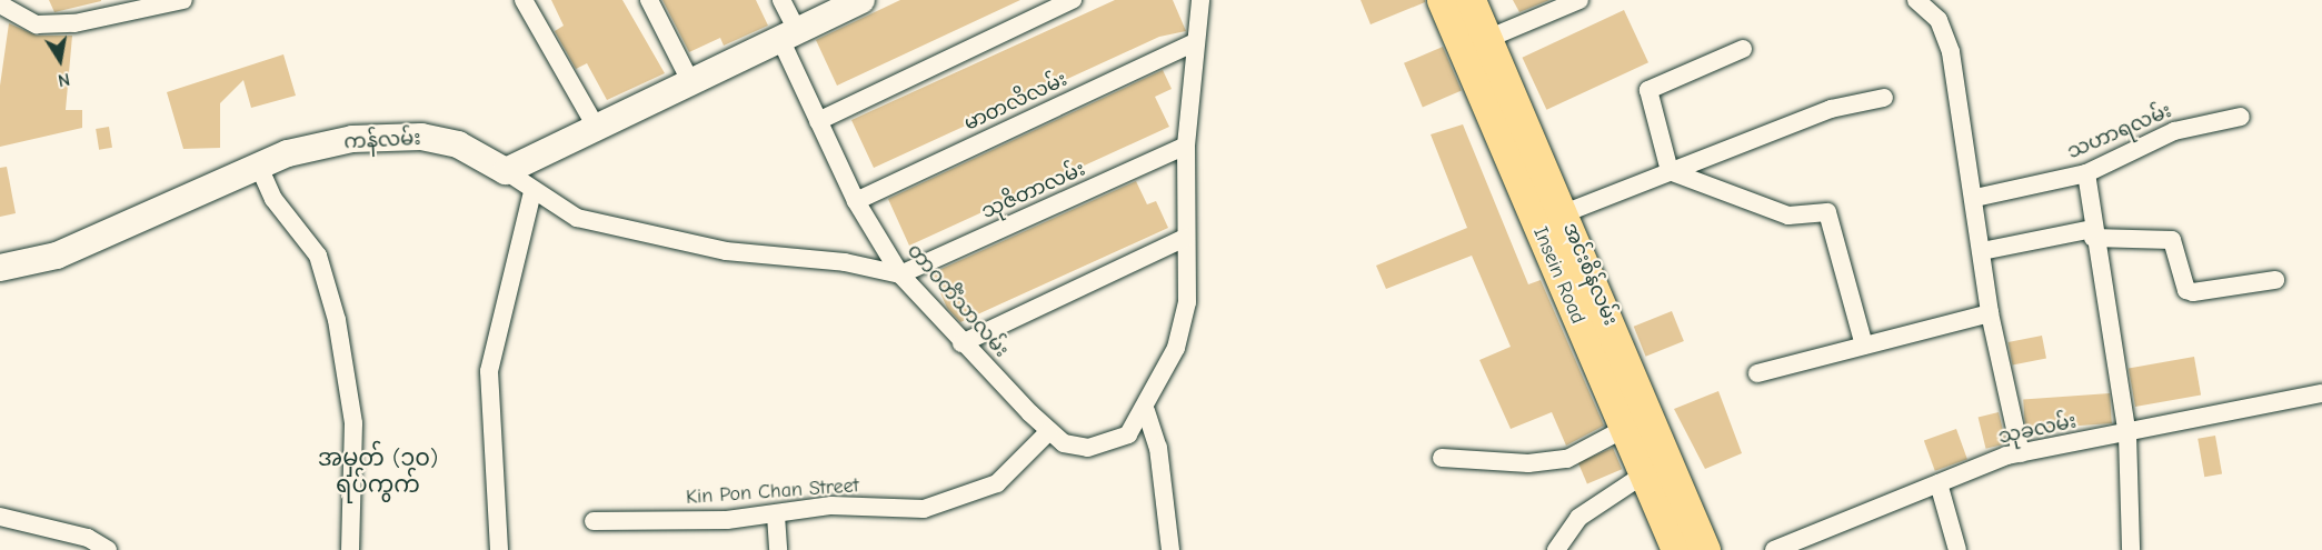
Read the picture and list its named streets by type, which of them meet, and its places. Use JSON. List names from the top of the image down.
{
  "streets": {
    "main road": ["ကန်လမ်း", "အင်းစိန်လမ်း", "Insein Road"],
    "street": [
      "မာတလိလမ်း",
      "သဟာရလမ်း",
      "သုဇိတာလမ်း",
      "တာဝတိံသာလမ်း",
      "သုခလမ်း",
      "Kin Pon Chan Street"
    ]
  },
  "crossings": [
    ["မာတလိလမ်း", "တာဝတိံသာလမ်း"],
    ["သုဇိတာလမ်း", "တာဝတိံသာလမ်း"],
    ["အင်းစိန်လမ်း", "Insein Road"],
    ["တာဝတိံသာလမ်း", "Kin Pon Chan Street"]
  ],
  "districts": ["အမှတ် (၁၀) ရပ်ကွက်"],
  "north": "bottom"
}
